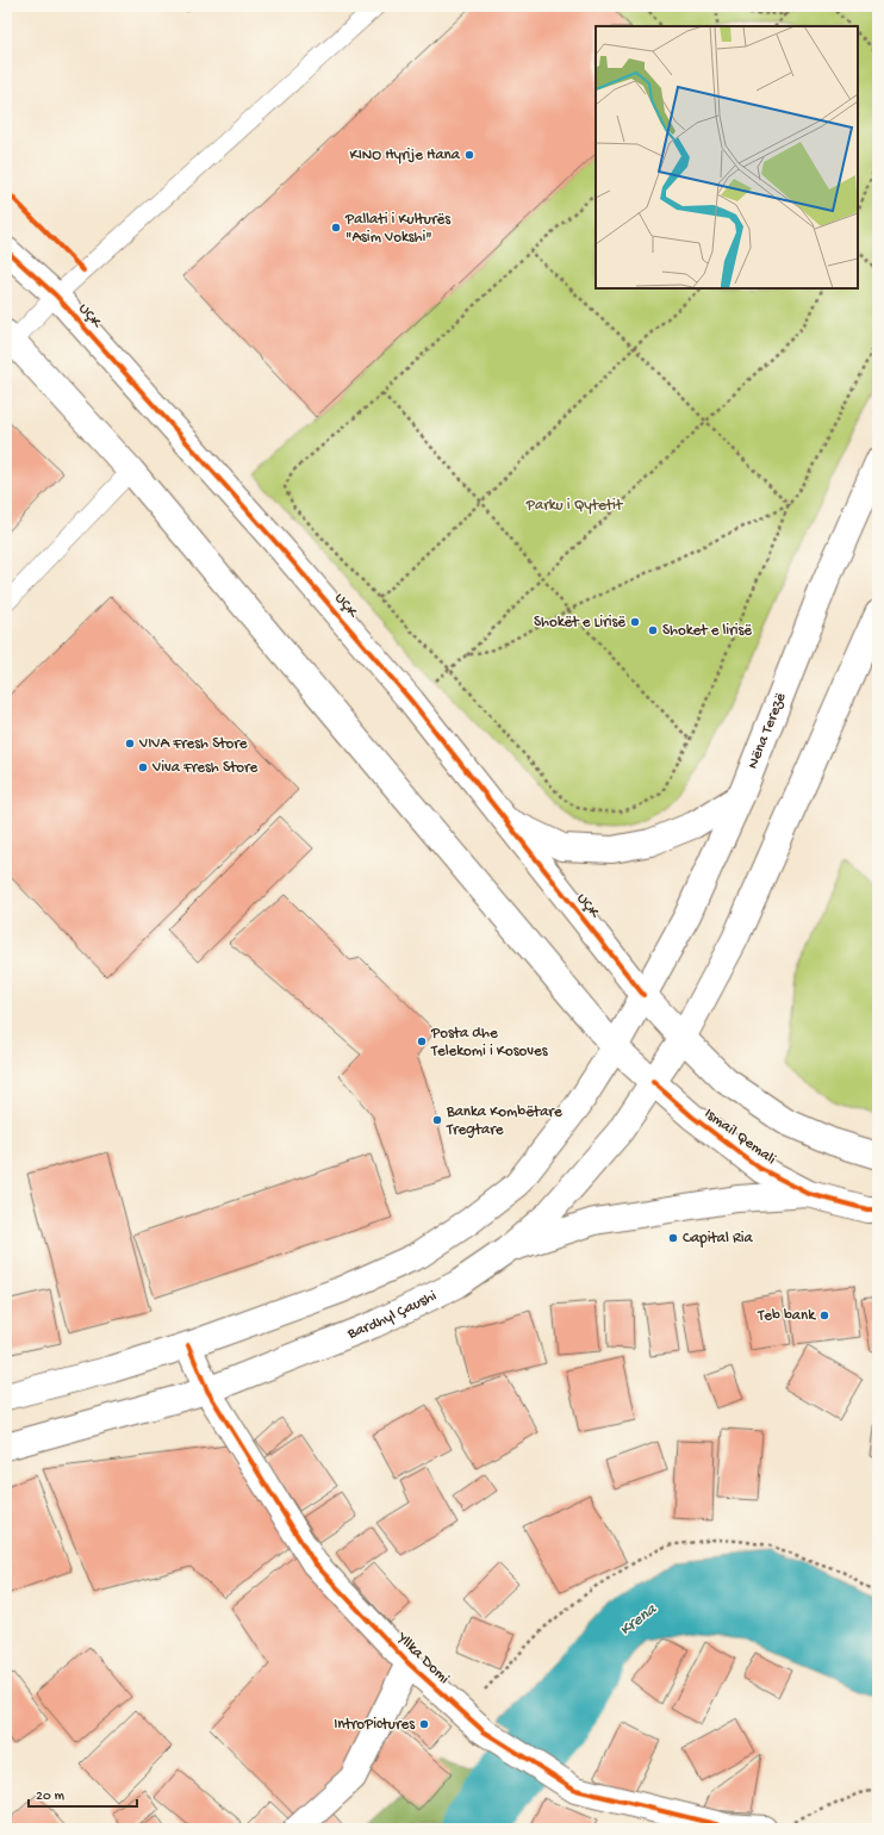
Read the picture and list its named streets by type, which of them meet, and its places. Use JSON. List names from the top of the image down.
{
  "streets": {
    "street": [
      "UÇK",
      "Nëna Terezë",
      "Ismail Qemali",
      "Bardhyl Çaushi",
      "Yllka Domi"
    ]
  },
  "crossings": [
    ["UÇK", "Nëna Terezë"],
    ["UÇK", "Bardhyl Çaushi"],
    ["Ismail Qemali", "Bardhyl Çaushi"],
    ["Bardhyl Çaushi", "Yllka Domi"]
  ],
  "water": ["Krena"],
  "parks": ["Parku i Qytetit"],
  "places": [
    "KINO Hyrije Hana",
    "Pallati i Kulturës \"Asim Vokshi\"",
    "Shokët e Lirisë",
    "Shoket e lirisë",
    "VIVA Fresh Store",
    "Viva Fresh Store",
    "Posta dhe Telekomi i Kosoves",
    "Banka Kombëtare Tregtare",
    "Capital Ria",
    "Teb bank",
    "IntroPictures"
  ],
  "scale_bar": "20 m"
}
